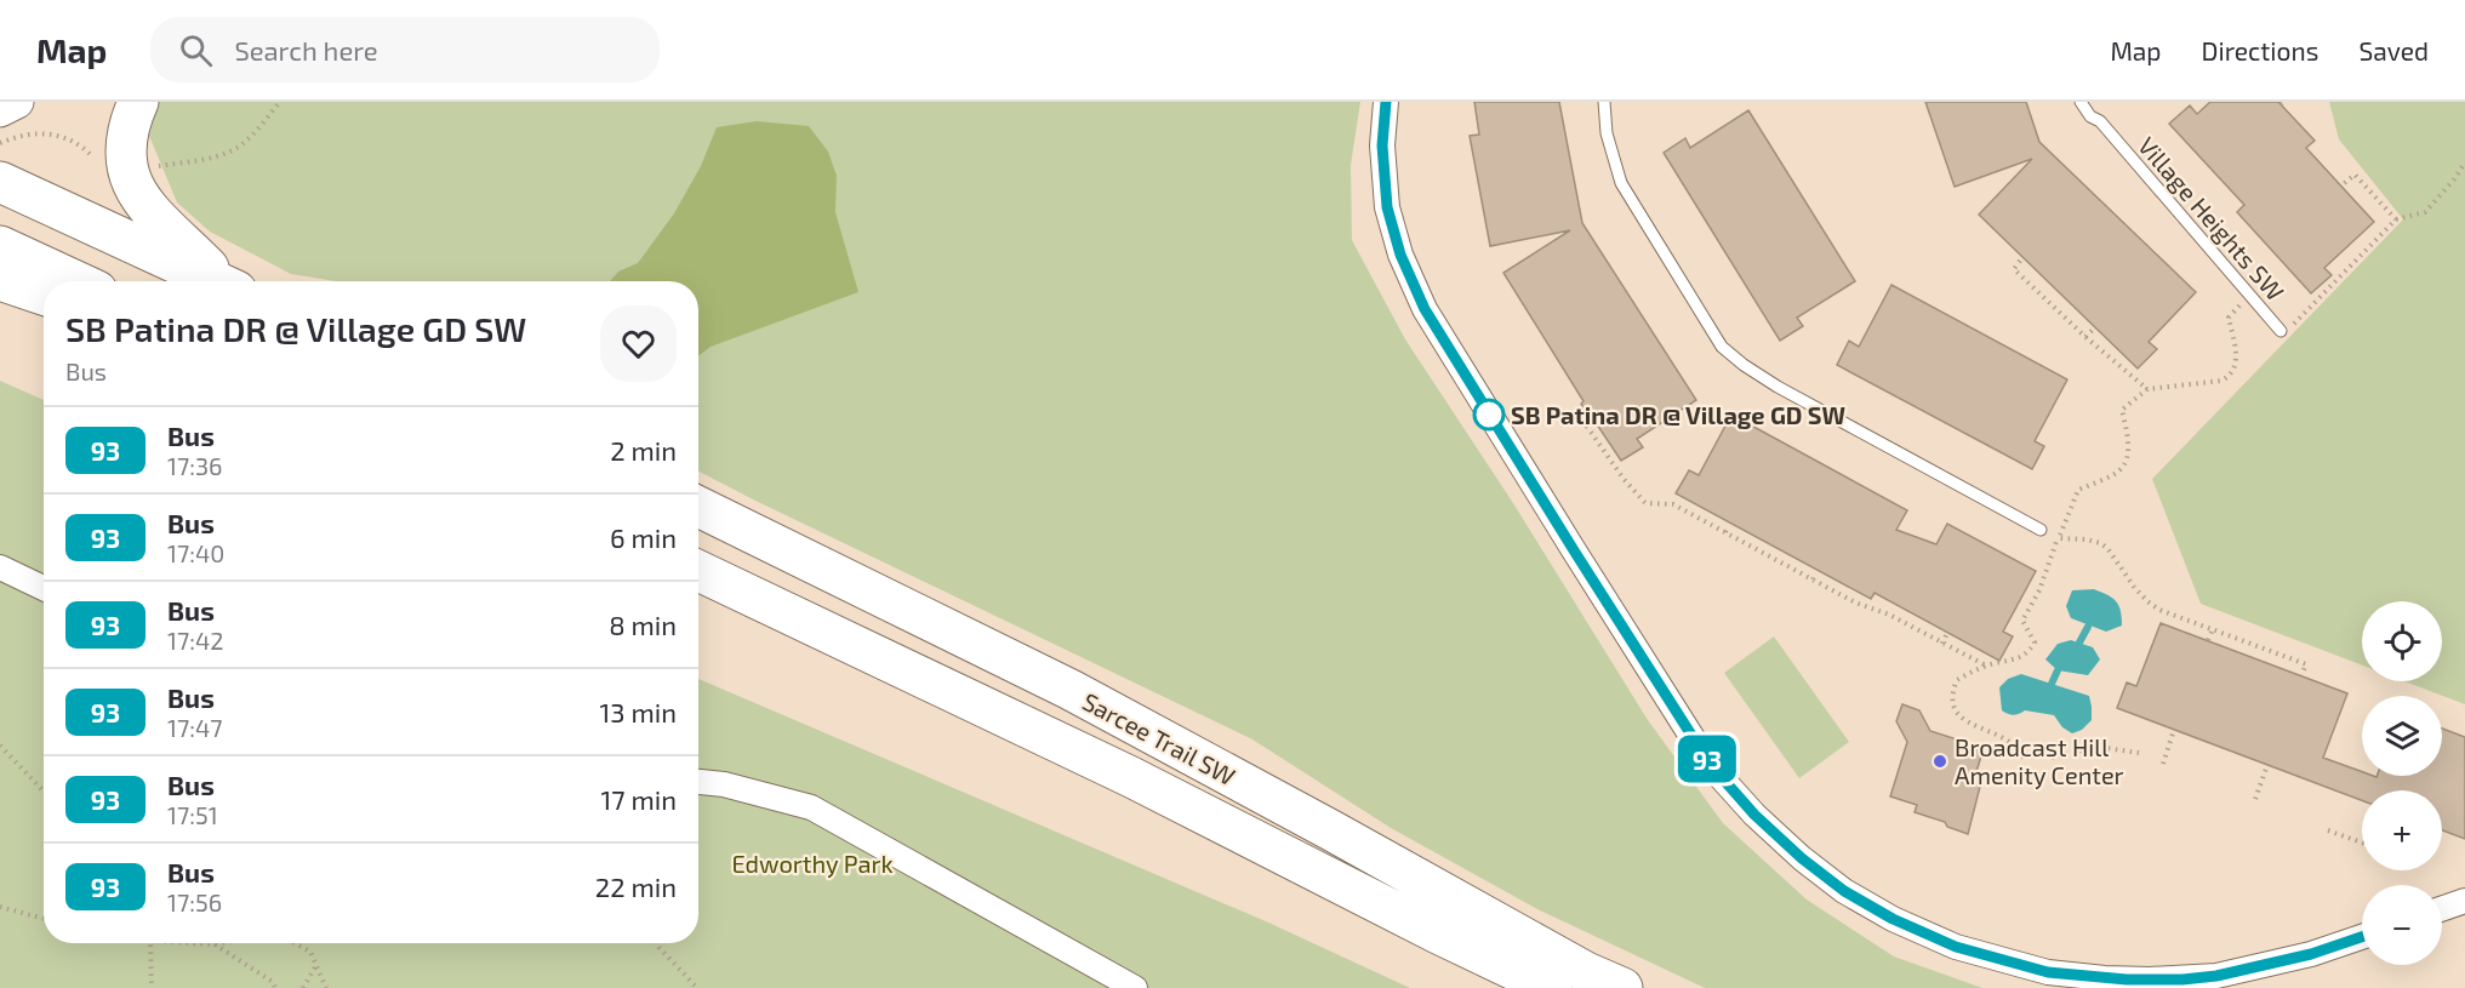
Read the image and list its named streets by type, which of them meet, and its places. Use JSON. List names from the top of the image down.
{
  "streets": {
    "highway": ["Sarcee Trail SW"],
    "lane": ["Village Heights SW"]
  },
  "parks": ["Edworthy Park"],
  "places": ["SB Patina DR @ Village GD SW", "Broadcast Hill Amenity Center"],
  "lines": ["bus line 93"],
  "page": {
    "header": "Map",
    "search": "Search here",
    "nav": ["Map", "Directions", "Saved"],
    "on_map": "93",
    "heading": ["SB Patina DR @ Village GD SW", "Bus"],
    "list": [
      {
        "mark": "93",
        "name": "Bus",
        "note": "17:36",
        "value": "2 min"
      },
      {
        "mark": "93",
        "name": "Bus",
        "note": "17:40",
        "value": "6 min"
      },
      {
        "mark": "93",
        "name": "Bus",
        "note": "17:42",
        "value": "8 min"
      },
      {
        "mark": "93",
        "name": "Bus",
        "note": "17:47",
        "value": "13 min"
      },
      {
        "mark": "93",
        "name": "Bus",
        "note": "17:51",
        "value": "17 min"
      },
      {
        "mark": "93",
        "name": "Bus",
        "note": "17:56",
        "value": "22 min"
      }
    ],
    "map_buttons": ["+", "−"]
  }
}
